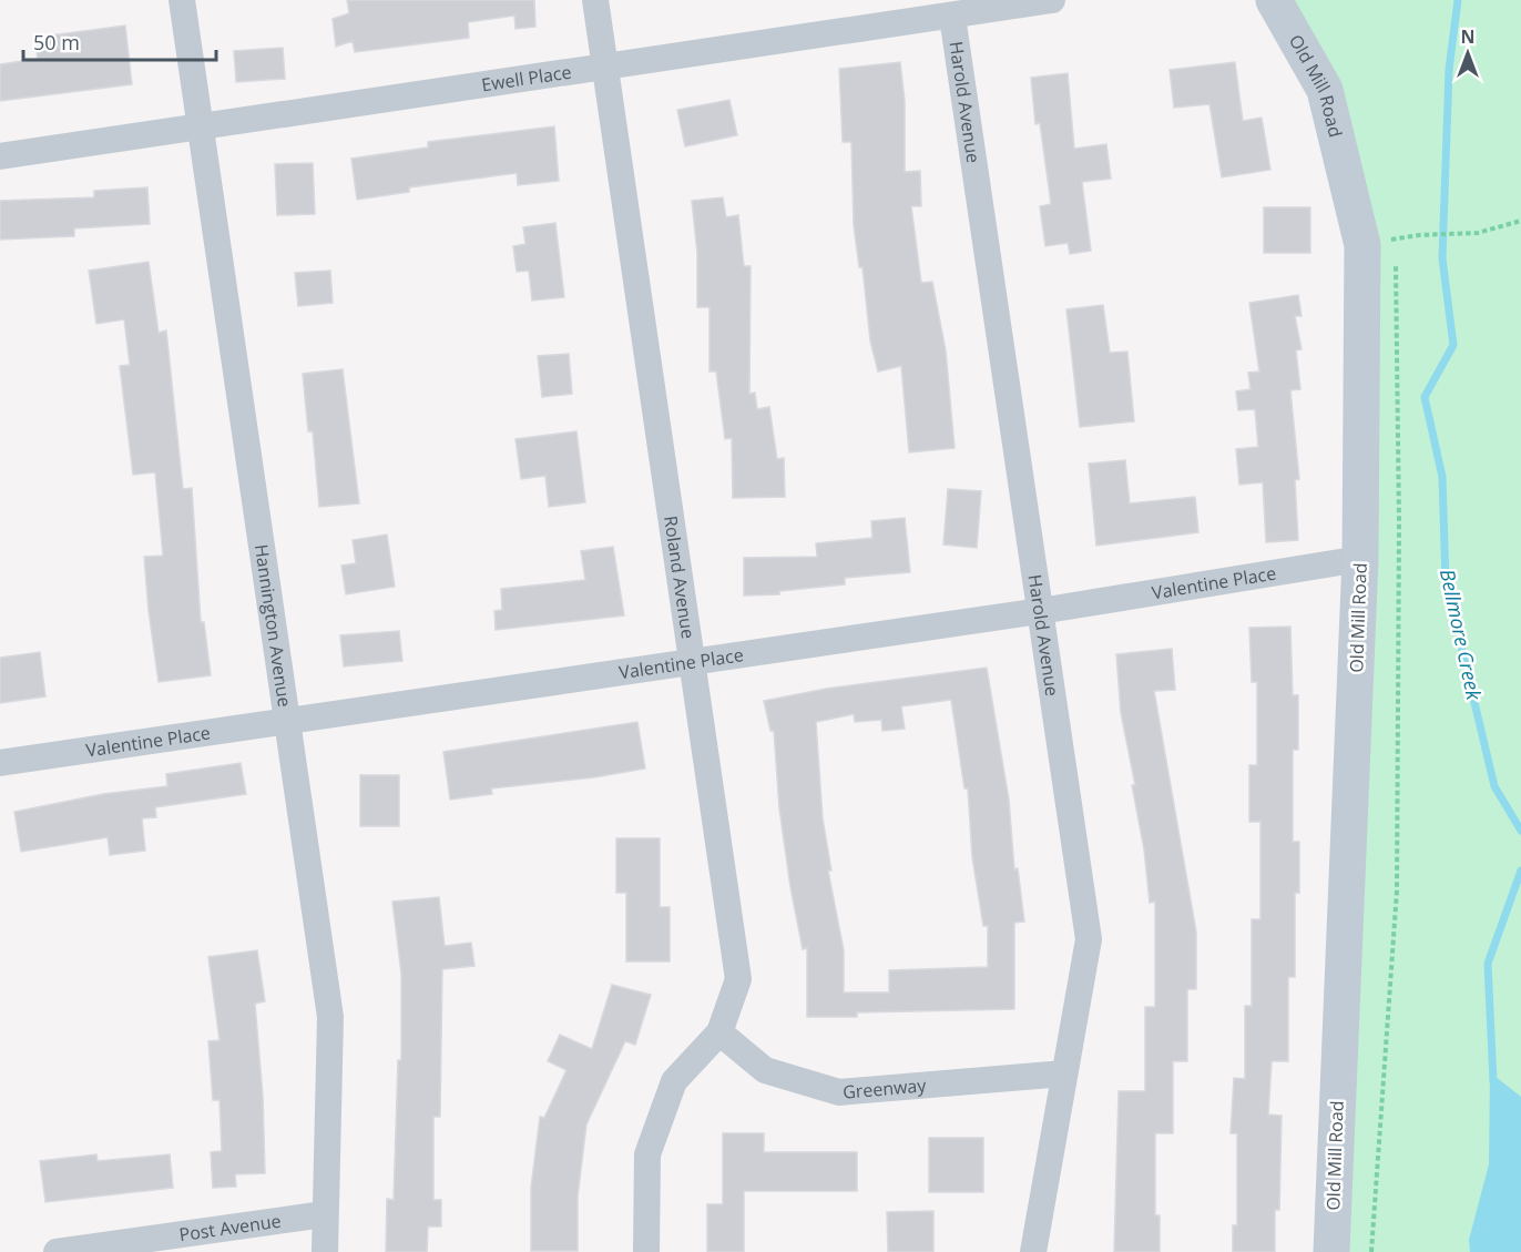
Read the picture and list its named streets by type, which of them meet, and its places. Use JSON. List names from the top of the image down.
{
  "streets": {
    "street": [
      "Ewell Place",
      "Old Mill Road",
      "Harold Avenue",
      "Roland Avenue",
      "Valentine Place",
      "Hannington Avenue",
      "Greenway",
      "Post Avenue"
    ]
  },
  "crossings": [
    ["Ewell Place", "Harold Avenue"],
    ["Ewell Place", "Roland Avenue"],
    ["Ewell Place", "Hannington Avenue"],
    ["Old Mill Road", "Valentine Place"],
    ["Harold Avenue", "Valentine Place"],
    ["Harold Avenue", "Greenway"],
    ["Roland Avenue", "Valentine Place"],
    ["Roland Avenue", "Greenway"],
    ["Valentine Place", "Hannington Avenue"],
    ["Hannington Avenue", "Post Avenue"]
  ],
  "water": ["Bellmore Creek"],
  "scale_bar": "50 m",
  "north": "top"
}
